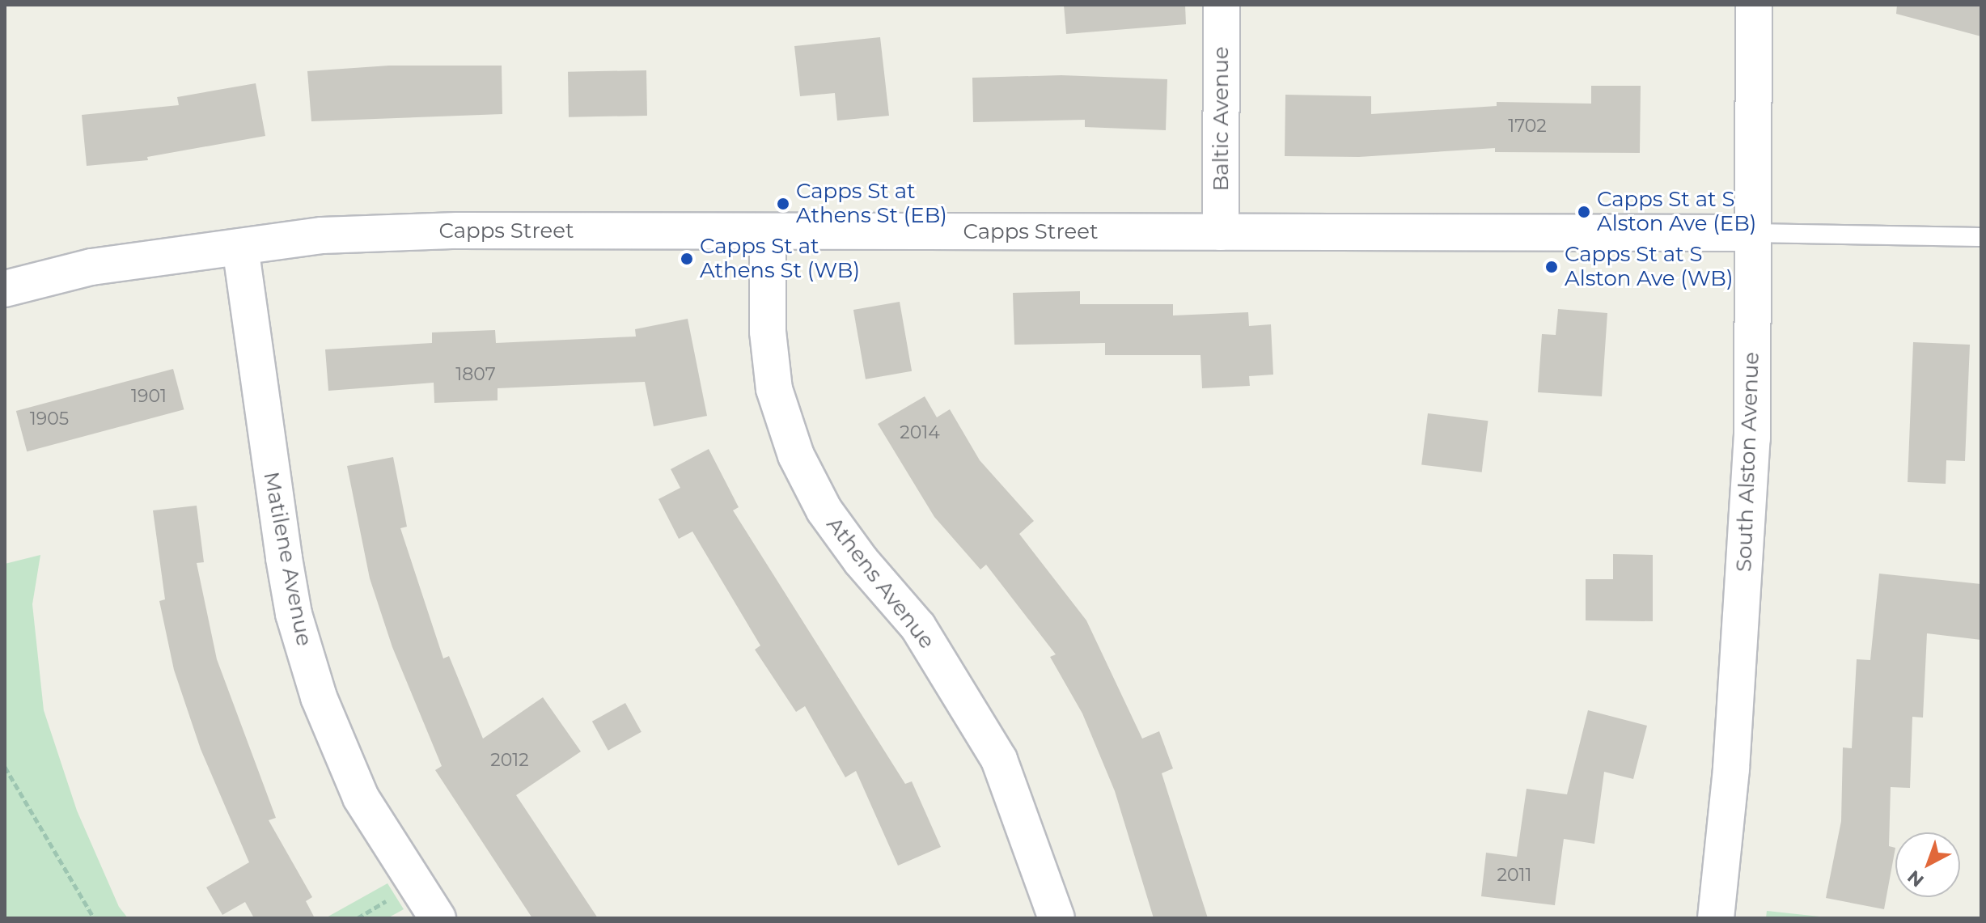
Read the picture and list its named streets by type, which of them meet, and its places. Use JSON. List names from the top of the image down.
{
  "streets": {
    "street": [
      "Baltic Avenue",
      "Capps Street",
      "South Alston Avenue",
      "Matilene Avenue",
      "Athens Avenue"
    ]
  },
  "crossings": [
    ["Baltic Avenue", "Capps Street"],
    ["Capps Street", "South Alston Avenue"],
    ["Capps Street", "Matilene Avenue"],
    ["Capps Street", "Athens Avenue"]
  ],
  "places": [
    "Capps St at Athens St (EB)",
    "Capps St at S Alston Ave (EB)",
    "Capps St at Athens St (WB)",
    "Capps St at S Alston Ave (WB)"
  ],
  "house_numbers": [
    "1702",
    "1807",
    "1901",
    "1905",
    "2014",
    "2012",
    "2011"
  ],
  "north": "bottom left"
}
